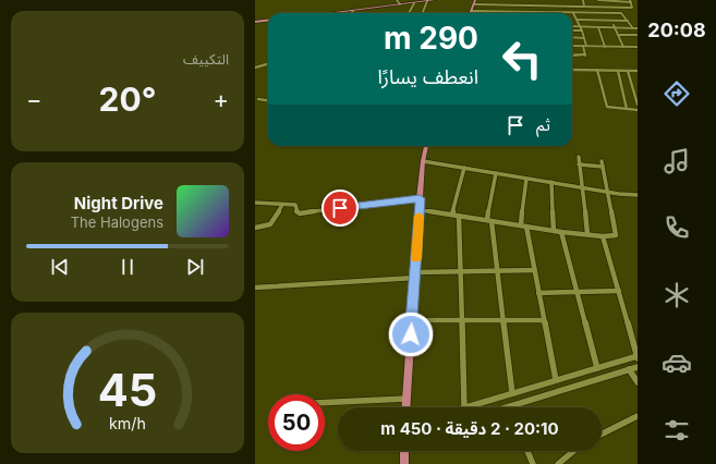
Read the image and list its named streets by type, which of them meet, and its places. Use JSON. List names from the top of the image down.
{
  "page": {
    "tabs": "20:08",
    "tile": "التكييف",
    "turn": ["290 m", "انعطف يسارًا"],
    "heat": ["−", "20°", "+"],
    "then": "ثم",
    "song": ["Night Drive", "The Halogens"],
    "limit": "50",
    "trip": "20:10 · 2 دقيقة · 450 m",
    "gauge": ["45", "km/h"]
  }
}
